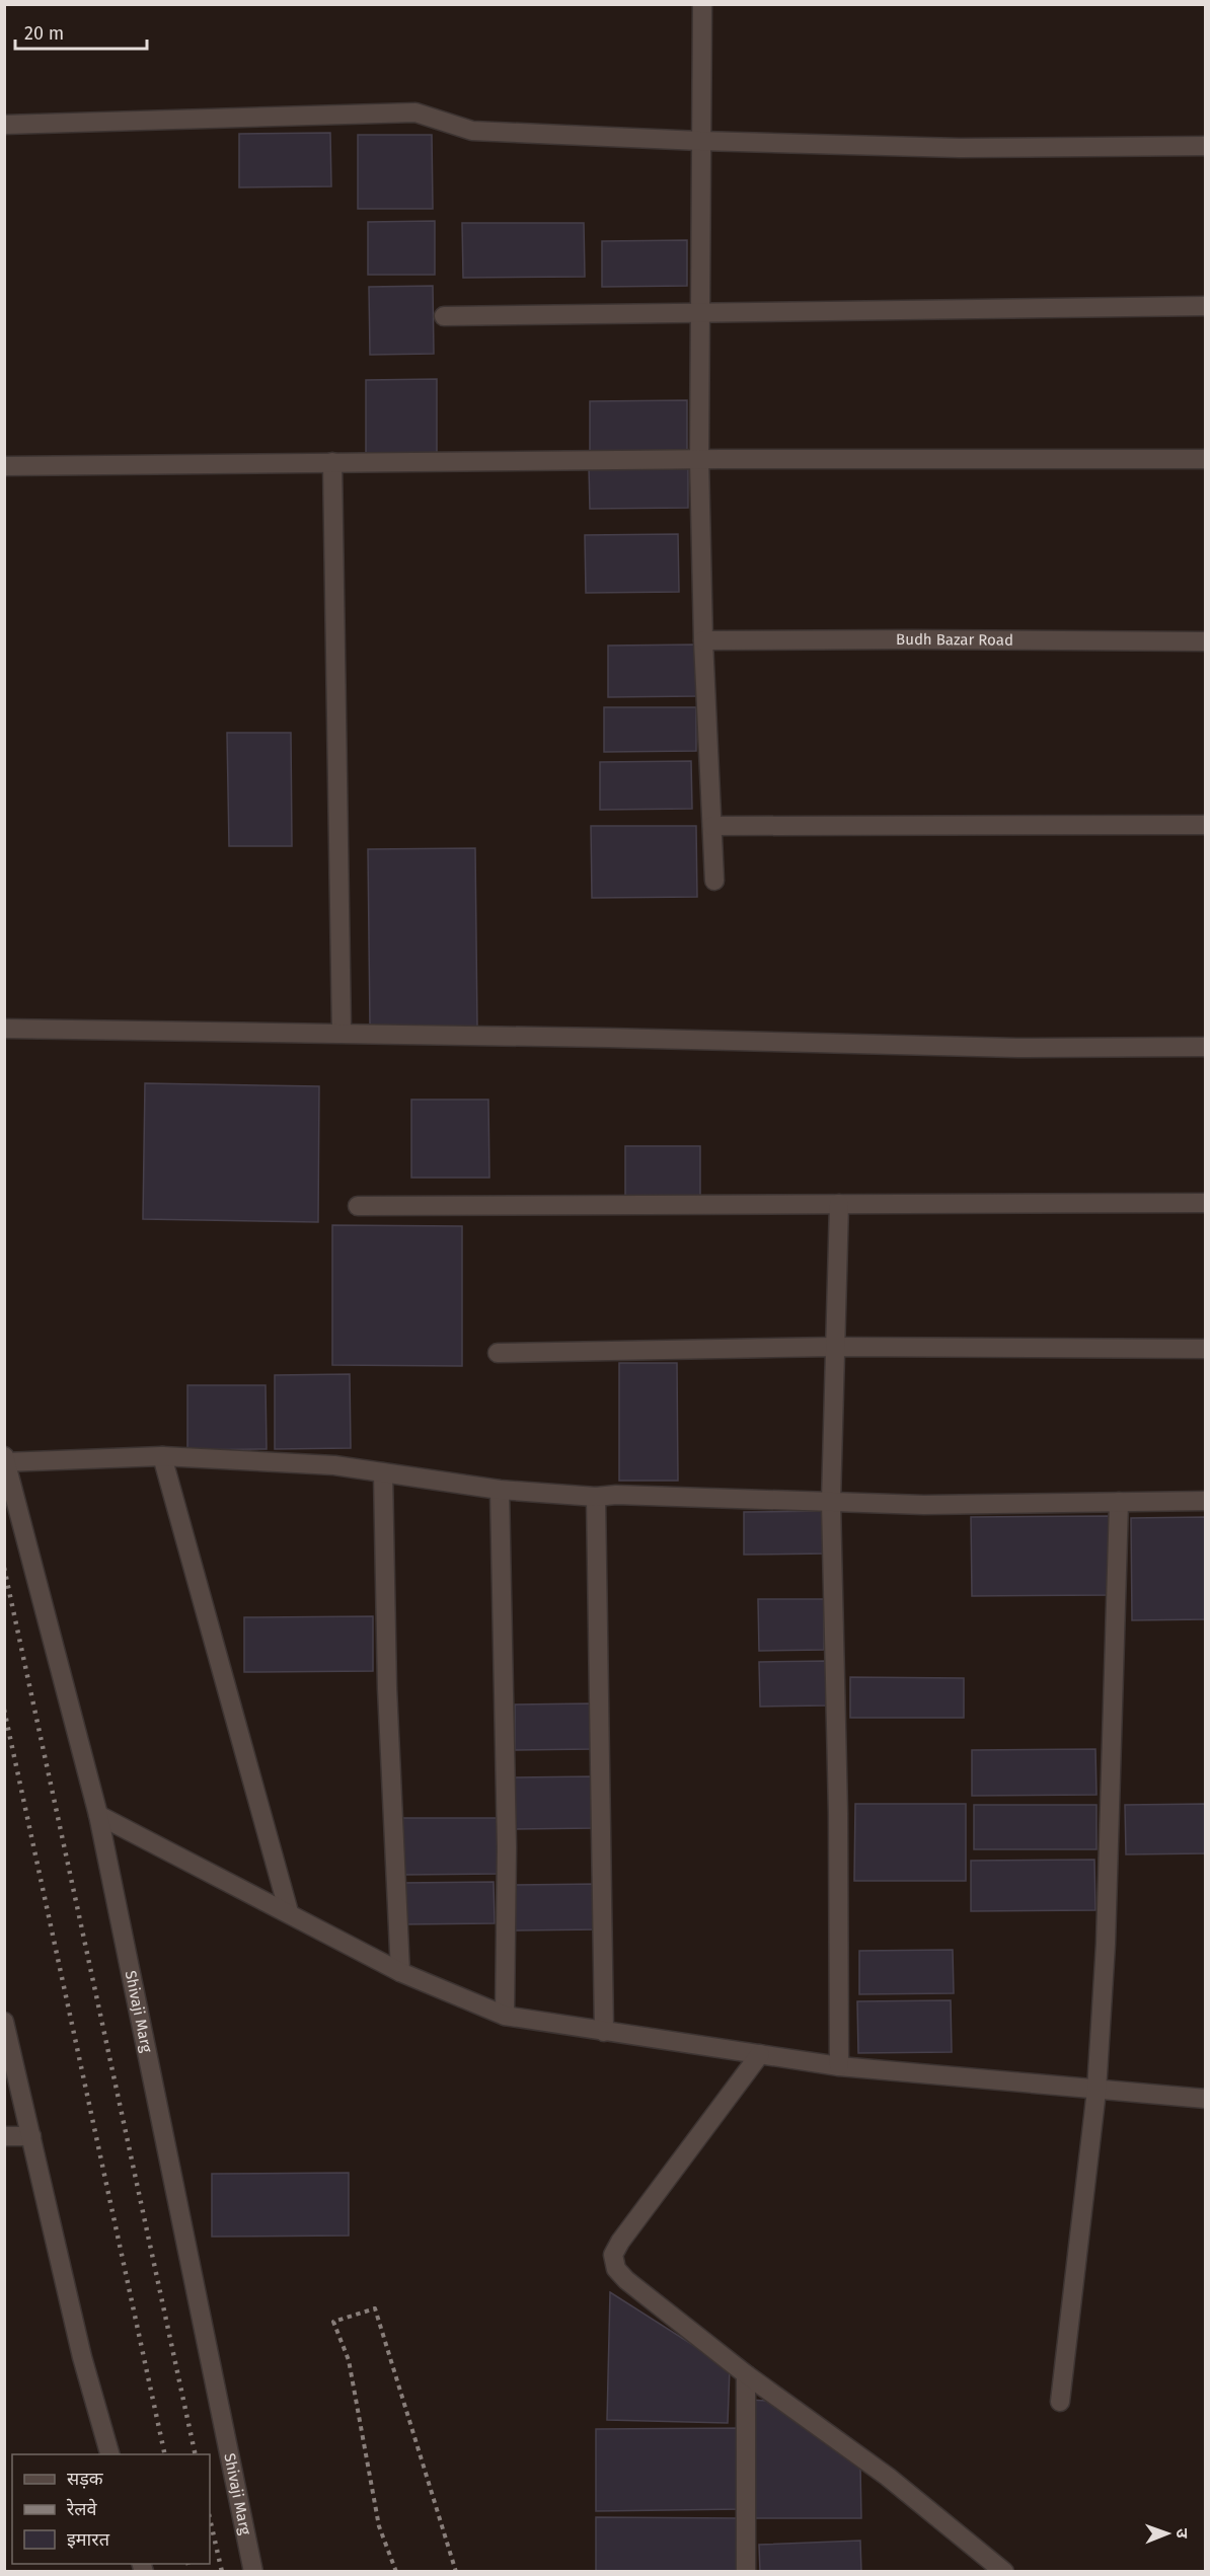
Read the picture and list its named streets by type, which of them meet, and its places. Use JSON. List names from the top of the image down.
{
  "streets": {
    "street": ["Budh Bazar Road", "Shivaji Marg"]
  },
  "legend": ["सड़क", "रेलवे", "इमारत"],
  "scale_bar": "20 m",
  "north": "right"
}
